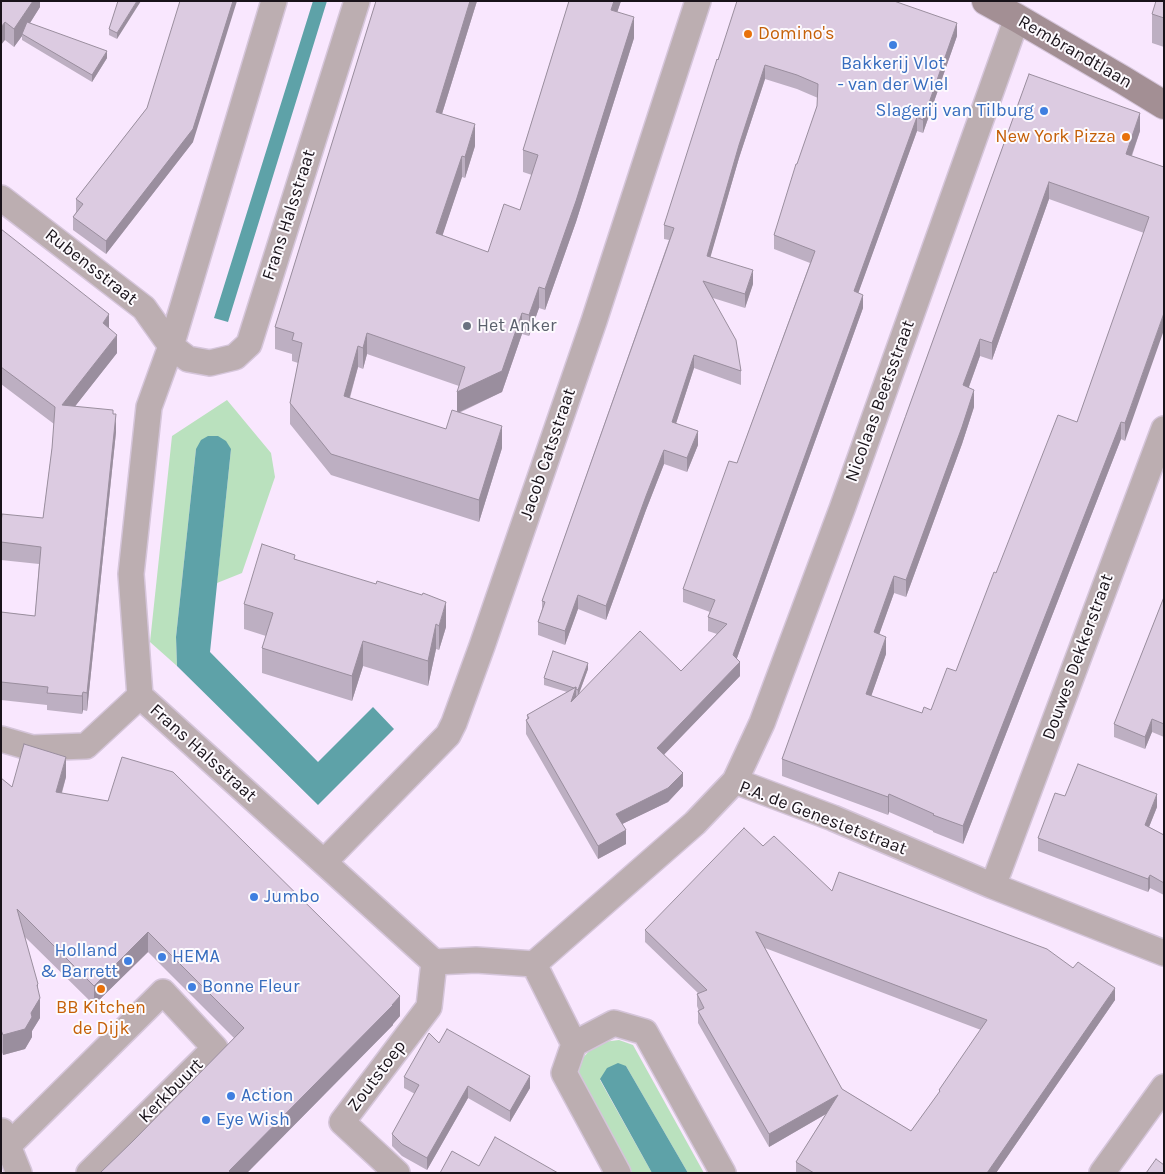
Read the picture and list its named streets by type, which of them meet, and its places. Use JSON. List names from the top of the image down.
{
  "streets": {
    "street": [
      "Rembrandtlaan",
      "Frans Halsstraat",
      "Rubensstraat",
      "Nicolaas Beetsstraat",
      "Jacob Catsstraat",
      "Douwes Dekkerstraat",
      "P.A. de Genestetstraat",
      "Zoutstoep",
      "Kerkbuurt"
    ]
  },
  "crossings": [
    ["Rembrandtlaan", "Nicolaas Beetsstraat"],
    ["Frans Halsstraat", "Rubensstraat"],
    ["Frans Halsstraat", "Jacob Catsstraat"],
    ["Frans Halsstraat", "Zoutstoep"],
    ["Nicolaas Beetsstraat", "P.A. de Genestetstraat"],
    ["Douwes Dekkerstraat", "P.A. de Genestetstraat"]
  ],
  "places": [
    "Domino's",
    "Bakkerij Vlot - van der Wiel",
    "Slagerij van Tilburg",
    "New York Pizza",
    "Het Anker",
    "Jumbo",
    "HEMA",
    "Holland & Barrett",
    "Bonne Fleur",
    "BB Kitchen de Dijk",
    "Action",
    "Eye Wish"
  ]
}
